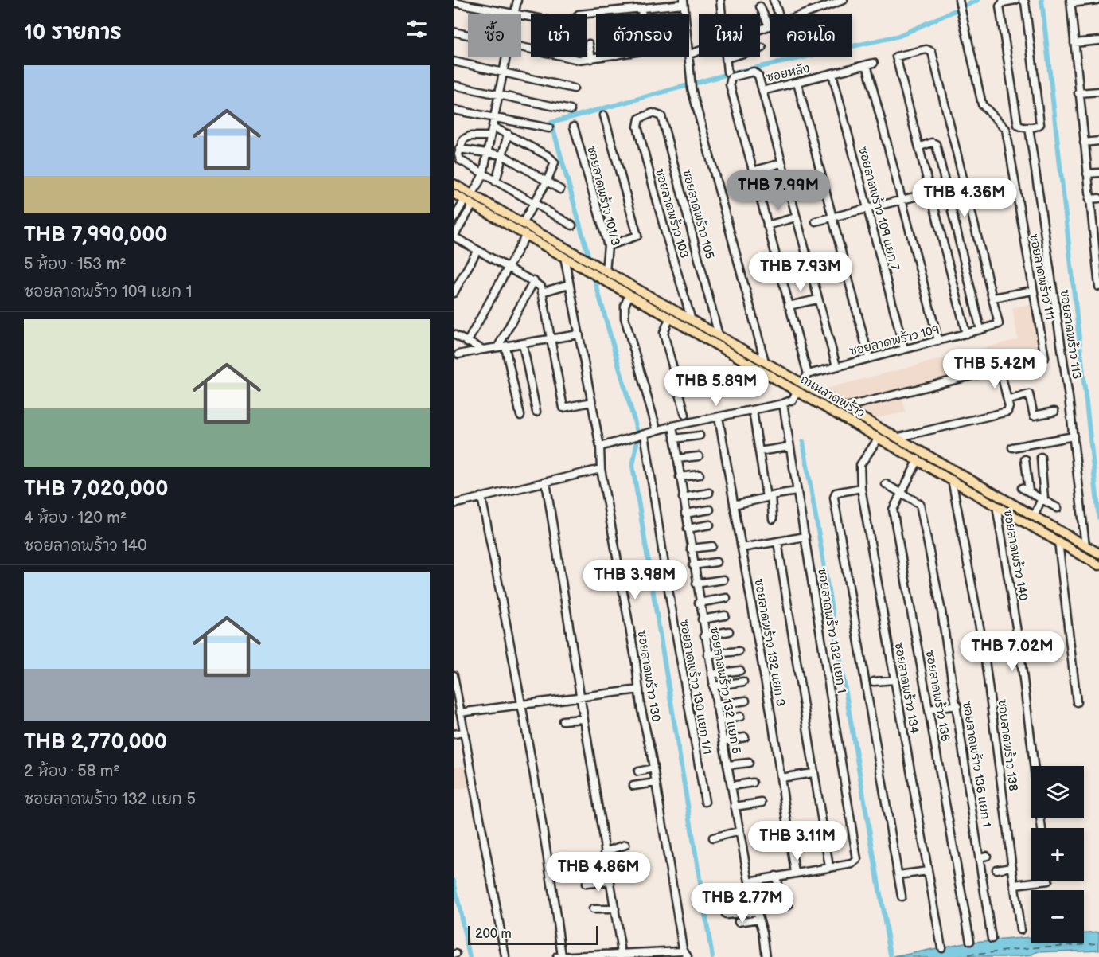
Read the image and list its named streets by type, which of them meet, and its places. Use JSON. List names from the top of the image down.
{
  "streets": {
    "main road": ["ถนนลาดพร้าว"],
    "street": [
      "ซอยหลัง",
      "ซอยลาดพร้าว 101/3",
      "ซอยลาดพร้าว 109 แยก 7",
      "ซอยลาดพร้าว 103",
      "ซอยลาดพร้าว 105",
      "ซอยลาดพร้าว 111",
      "ซอยลาดพร้าว 113",
      "ซอยลาดพร้าว 109",
      "ซอยลาดพร้าว 140",
      "ซอยลาดพร้าว 132 แยก 1",
      "ซอยลาดพร้าว 132 แยก 3",
      "ซอยลาดพร้าว 130",
      "ซอยลาดพร้าว 130 แยก 1/1",
      "ซอยลาดพร้าว 134",
      "ซอยลาดพร้าว 132 แยก 5",
      "ซอยลาดพร้าว 136",
      "ซอยลาดพร้าว 138",
      "ซอยลาดพร้าว 136 แยก 1"
    ]
  },
  "crossings": [
    ["ซอยหลัง", "ซอยลาดพร้าว 109 แยก 7"],
    ["ซอยลาดพร้าว 101/3", "ถนนลาดพร้าว"],
    ["ซอยลาดพร้าว 109 แยก 7", "ซอยลาดพร้าว 109"],
    ["ซอยลาดพร้าว 103", "ซอยลาดพร้าว 105"],
    ["ซอยลาดพร้าว 103", "ถนนลาดพร้าว"],
    ["ซอยลาดพร้าว 105", "ถนนลาดพร้าว"],
    ["ซอยลาดพร้าว 111", "ถนนลาดพร้าว"],
    ["ซอยลาดพร้าว 113", "ถนนลาดพร้าว"],
    ["ถนนลาดพร้าว", "ซอยลาดพร้าว 140"],
    ["ถนนลาดพร้าว", "ซอยลาดพร้าว 130"],
    ["ถนนลาดพร้าว", "ซอยลาดพร้าว 134"],
    ["ถนนลาดพร้าว", "ซอยลาดพร้าว 136"],
    ["ถนนลาดพร้าว", "ซอยลาดพร้าว 138"],
    ["ซอยลาดพร้าว 136", "ซอยลาดพร้าว 136 แยก 1"]
  ],
  "scale_bar": "200 m",
  "page": {
    "heading": "10 รายการ",
    "chip": [
      "ซื้อ",
      "เช่า",
      "ตัวกรอง",
      "ใหม่",
      "คอนโด"
    ],
    "list": [
      {
        "name": "THB 7,990,000",
        "note": "5 ห้อง · 153 m² · ซอยลาดพร้าว 109 แยก 1"
      },
      {
        "name": "THB 7,020,000",
        "note": "4 ห้อง · 120 m² · ซอยลาดพร้าว 140"
      },
      {
        "name": "THB 2,770,000",
        "note": "2 ห้อง · 58 m² · ซอยลาดพร้าว 132 แยก 5"
      }
    ],
    "price": [
      "THB 7.99M",
      "THB 4.36M",
      "THB 7.93M",
      "THB 5.42M",
      "THB 5.89M",
      "THB 3.98M",
      "THB 7.02M",
      "THB 3.11M",
      "THB 4.86M",
      "THB 2.77M"
    ],
    "map_buttons": ["+", "−"],
    "scale": "200 m"
  }
}
